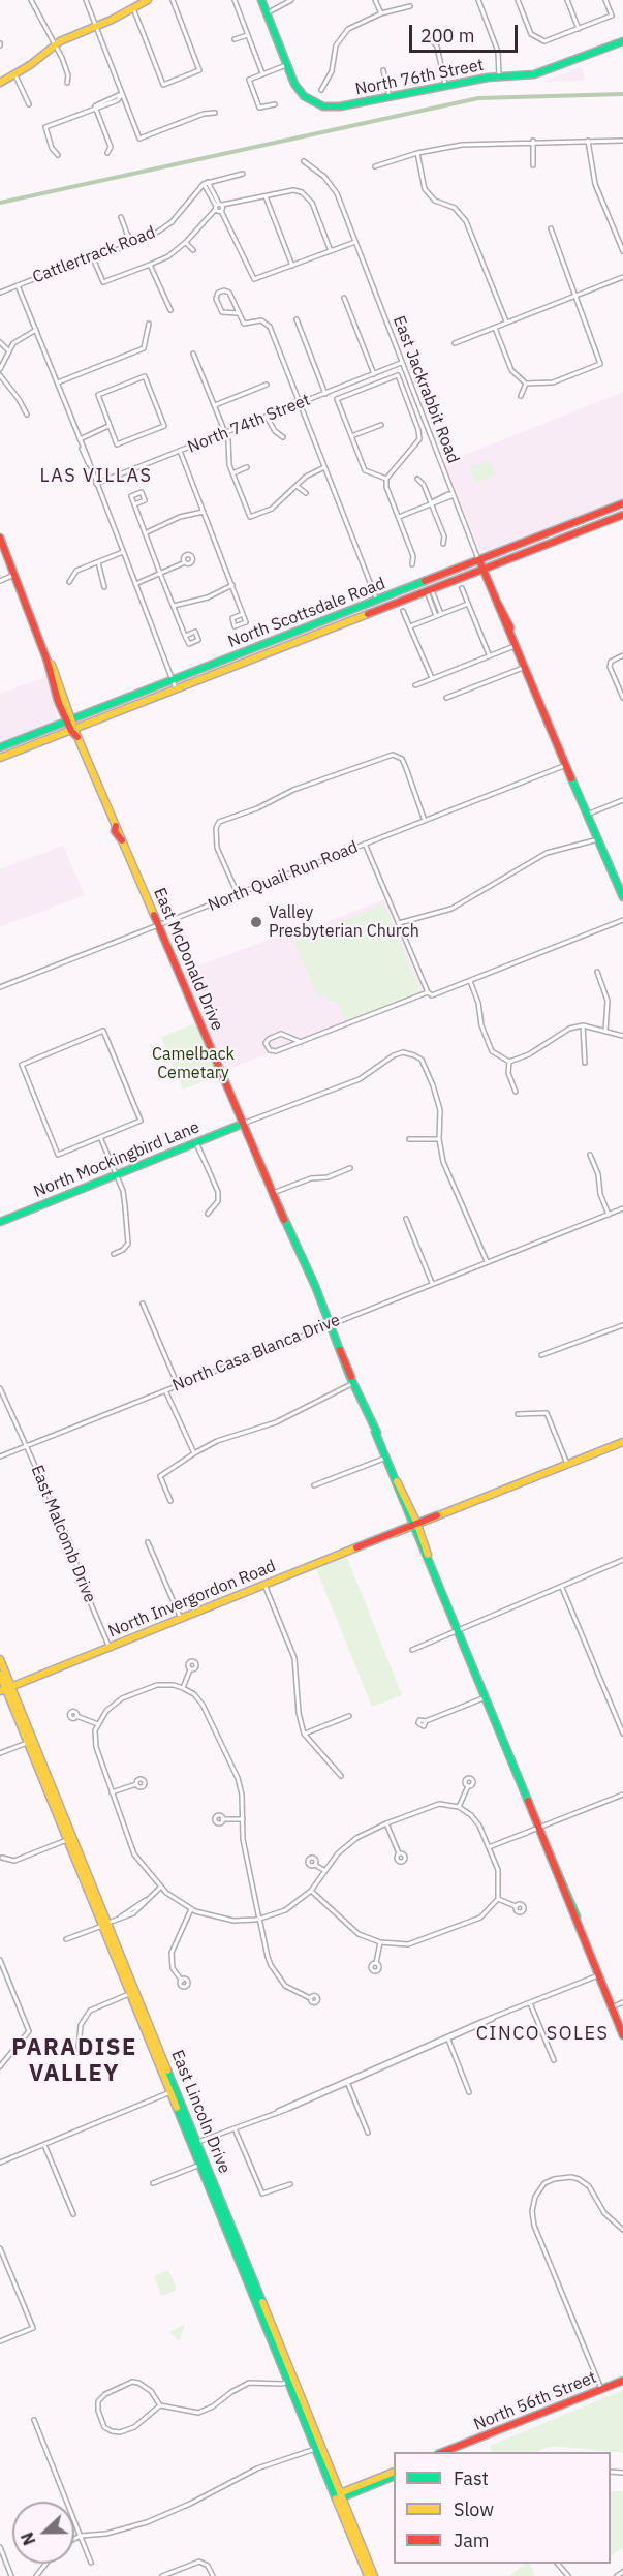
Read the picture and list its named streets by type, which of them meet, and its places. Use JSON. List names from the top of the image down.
{
  "streets": {
    "street": [
      "North 76th Street",
      "Cattlertrack Road",
      "East Jackrabbit Road",
      "North 74th Street",
      "North Scottsdale Road",
      "North Quail Run Road",
      "East McDonald Drive",
      "North Mockingbird Lane",
      "North Casa Blanca Drive",
      "East Malcomb Drive",
      "North Invergordon Road",
      "East Lincoln Drive",
      "North 56th Street"
    ]
  },
  "crossings": [
    ["East Jackrabbit Road", "North 74th Street"],
    ["East Jackrabbit Road", "North Scottsdale Road"],
    ["East Jackrabbit Road", "North Quail Run Road"],
    ["North Scottsdale Road", "East McDonald Drive"],
    ["North Quail Run Road", "East McDonald Drive"],
    ["East McDonald Drive", "North Mockingbird Lane"],
    ["East McDonald Drive", "North Casa Blanca Drive"],
    ["East McDonald Drive", "North Invergordon Road"],
    ["North Casa Blanca Drive", "East Malcomb Drive"],
    ["East Malcomb Drive", "North Invergordon Road"],
    ["North Invergordon Road", "East Lincoln Drive"]
  ],
  "districts": ["LAS VILLAS", "CINCO SOLES", "PARADISE VALLEY"],
  "parks": ["Camelback Cemetary"],
  "places": ["Valley Presbyterian Church"],
  "legend": ["Fast", "Slow", "Jam"],
  "scale_bar": "200 m",
  "north": "left"
}
